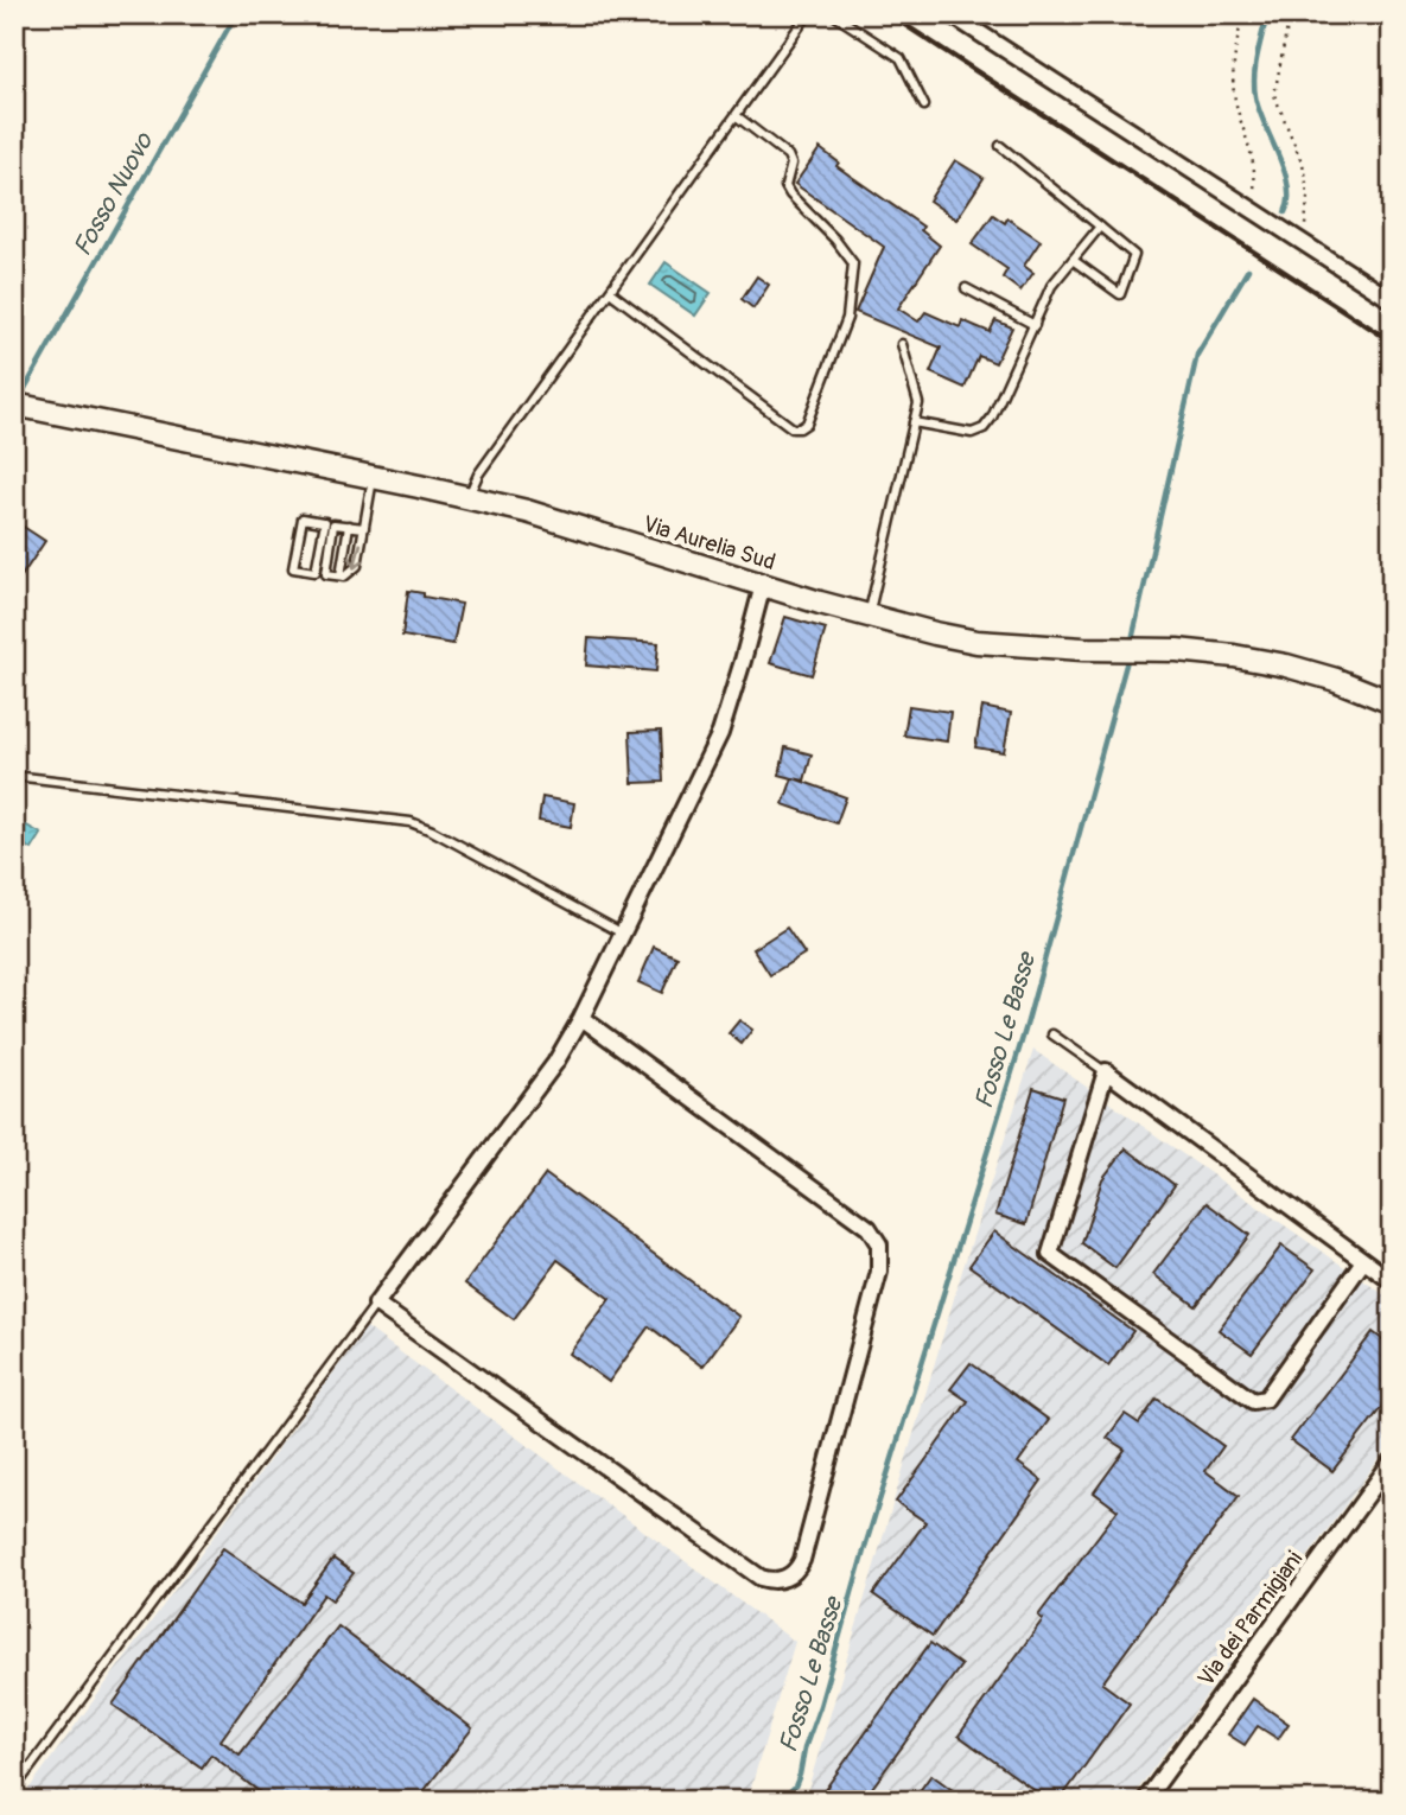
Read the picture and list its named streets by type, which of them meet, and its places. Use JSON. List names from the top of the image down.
{
  "streets": {
    "main road": ["Via Aurelia Sud"],
    "street": ["Via dei Parmigiani"]
  },
  "water": ["Fosso Nuovo", "Fosso Le Basse"]
}
